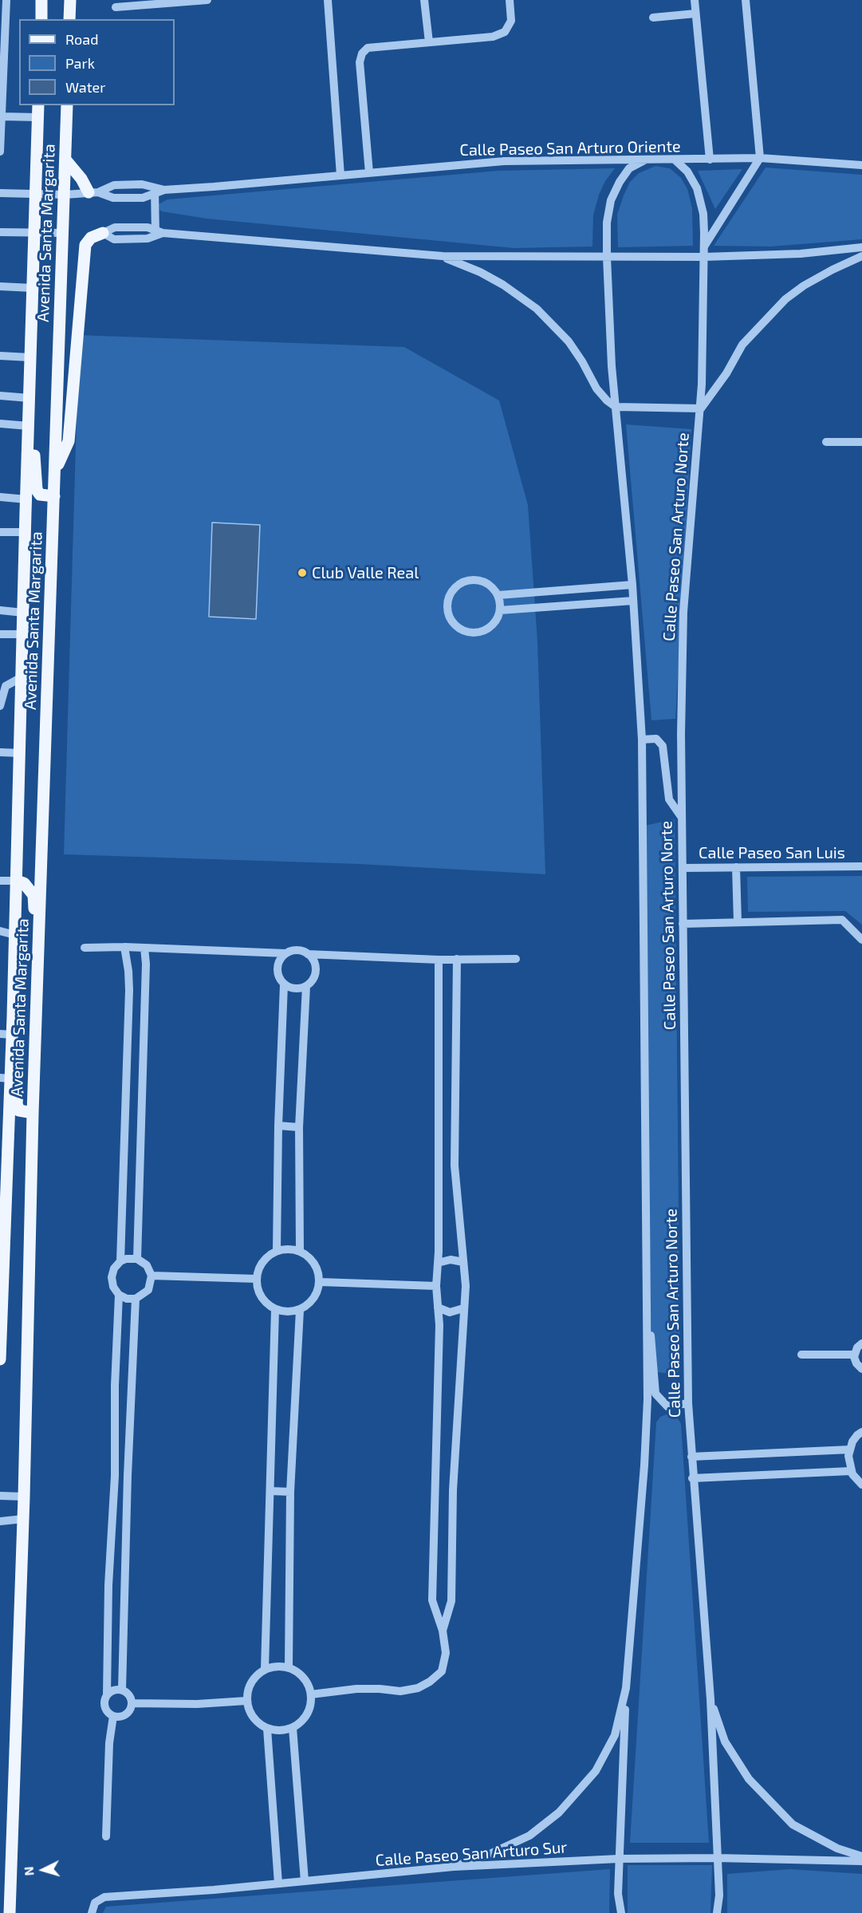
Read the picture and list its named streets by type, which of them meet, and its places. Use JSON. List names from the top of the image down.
{
  "streets": {
    "main road": ["Avenida Santa Margarita"],
    "street": [
      "Calle Paseo San Arturo Oriente",
      "Calle Paseo San Arturo Norte",
      "Calle Paseo San Luis",
      "Calle Paseo San Arturo Sur"
    ]
  },
  "crossings": [
    ["Calle Paseo San Arturo Oriente", "Avenida Santa Margarita"],
    ["Calle Paseo San Arturo Oriente", "Calle Paseo San Arturo Norte"],
    ["Calle Paseo San Arturo Norte", "Calle Paseo San Luis"],
    ["Calle Paseo San Arturo Norte", "Calle Paseo San Arturo Sur"]
  ],
  "places": ["Club Valle Real"],
  "legend": ["Road", "Park", "Water"],
  "north": "left"
}
